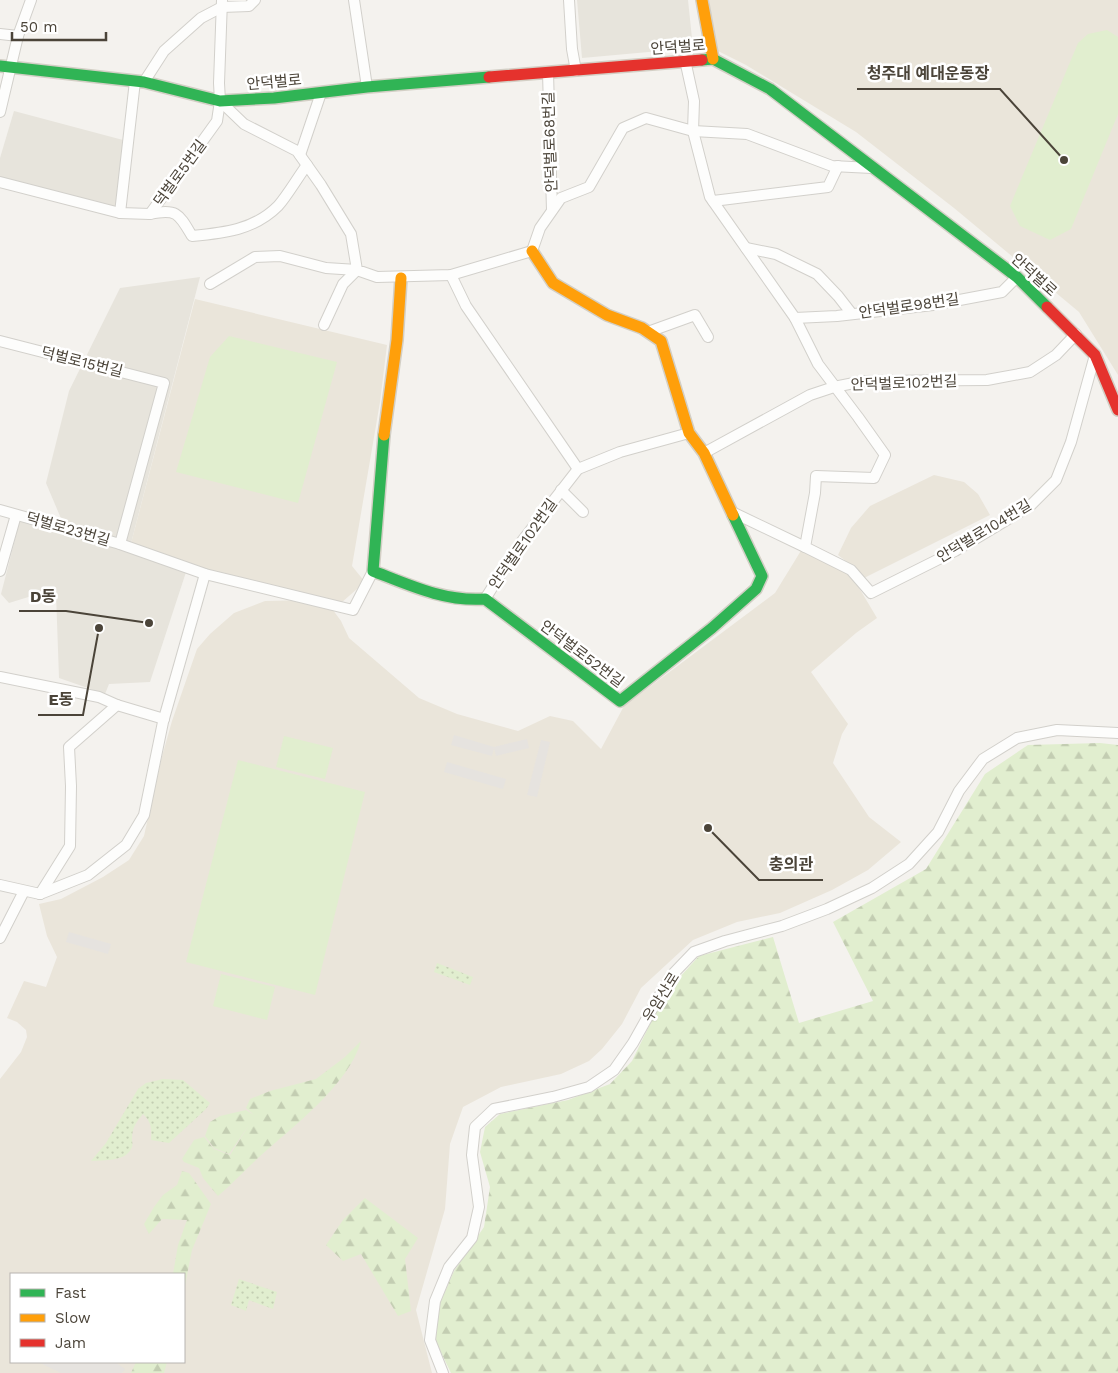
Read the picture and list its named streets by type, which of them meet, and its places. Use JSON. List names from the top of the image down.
{
  "streets": {
    "street": [
      "안덕벌로",
      "안덕벌로68번길",
      "덕벌로5번길",
      "안덕벌로98번길",
      "덕벌로15번길",
      "안덕벌로102번길",
      "덕벌로23번길",
      "안덕벌로104번길",
      "안덕벌로52번길",
      "우암산로"
    ]
  },
  "crossings": [
    ["안덕벌로", "안덕벌로68번길"],
    ["안덕벌로", "덕벌로5번길"],
    ["안덕벌로", "안덕벌로98번길"],
    ["안덕벌로", "안덕벌로102번길"],
    ["안덕벌로", "안덕벌로104번길"],
    ["덕벌로15번길", "덕벌로23번길"],
    ["안덕벌로102번길", "안덕벌로52번길"]
  ],
  "places": [
    "청주대 예대운동장",
    "D동",
    "E동",
    "충의관"
  ],
  "legend": ["Fast", "Slow", "Jam"],
  "scale_bar": "50 m"
}
